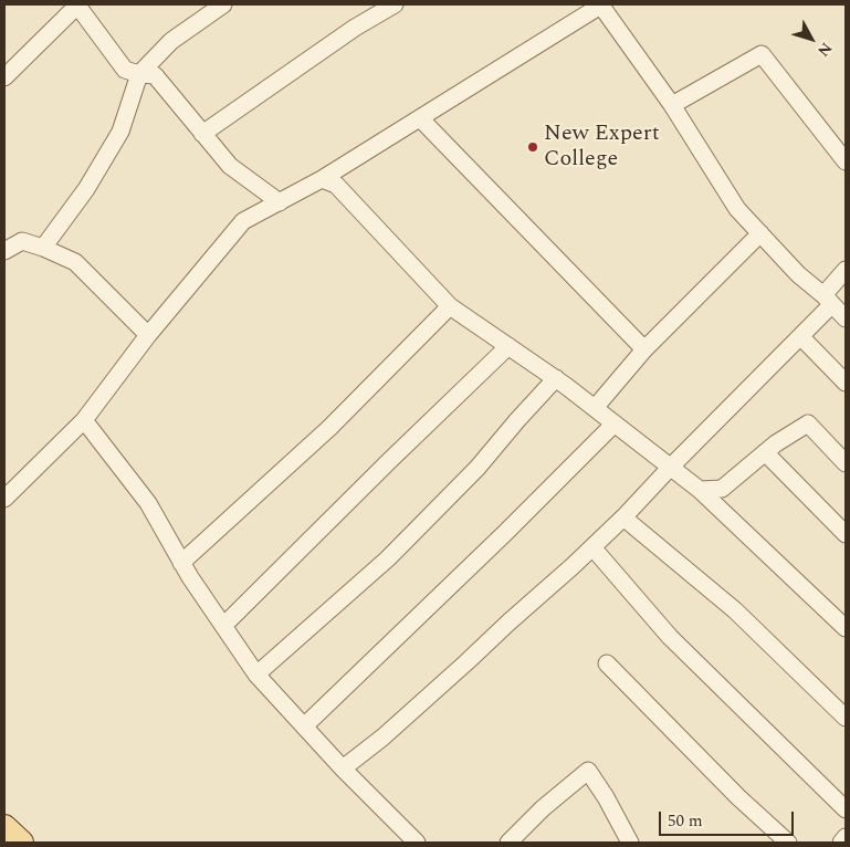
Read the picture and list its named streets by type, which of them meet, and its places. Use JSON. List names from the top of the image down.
{
  "places": ["New Expert College"],
  "scale_bar": "50 m",
  "north": "bottom right"
}
